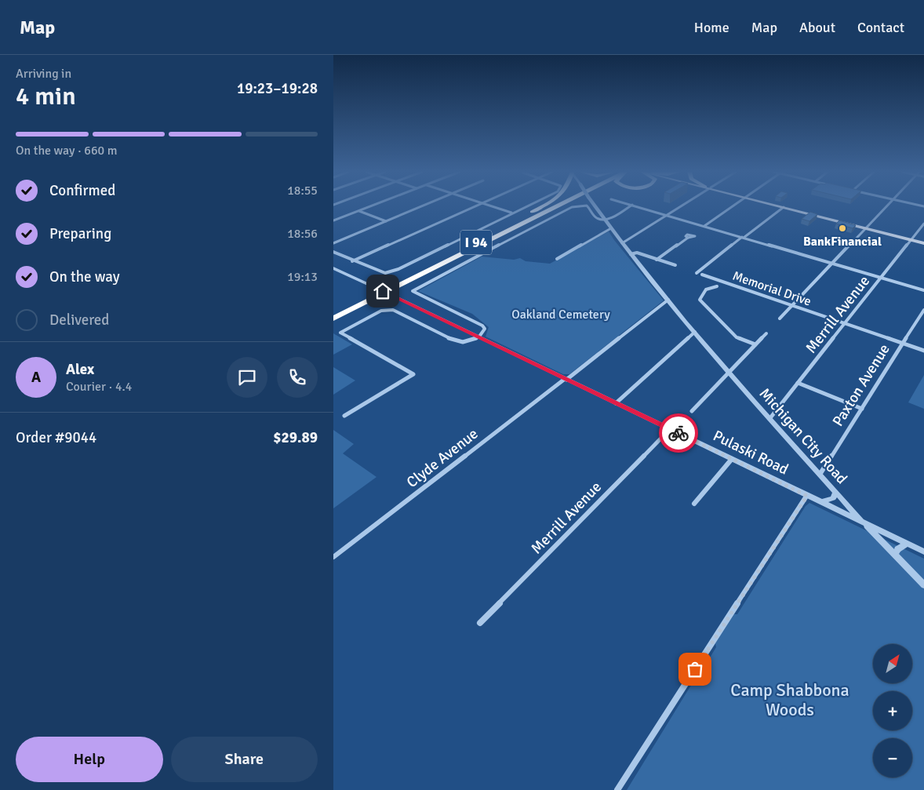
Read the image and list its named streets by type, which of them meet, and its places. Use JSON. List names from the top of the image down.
{
  "streets": {
    "highway": ["I 94"],
    "street": [
      "Memorial Drive",
      "Merrill Avenue",
      "Paxton Avenue",
      "Michigan City Road",
      "Pulaski Road",
      "Clyde Avenue"
    ]
  },
  "crossings": [
    ["Memorial Drive", "Merrill Avenue"],
    ["Memorial Drive", "Paxton Avenue"],
    ["Merrill Avenue", "Michigan City Road"],
    ["Merrill Avenue", "Pulaski Road"],
    ["Paxton Avenue", "Michigan City Road"],
    ["Michigan City Road", "Pulaski Road"],
    ["Michigan City Road", "Clyde Avenue"],
    ["Pulaski Road", "Clyde Avenue"]
  ],
  "parks": ["Oakland Cemetery", "Camp Shabbona Woods"],
  "places": ["BankFinancial"],
  "north": "top right",
  "page": {
    "header": "Map",
    "nav": [
      "Home",
      "Map",
      "About",
      "Contact"
    ],
    "heading": ["4 min", "Arriving in", "19:23–19:28"],
    "panel": [
      "Alex",
      "Courier · 4.4",
      "Order #9044",
      "$29.89"
    ],
    "bar": "On the way · 660 m",
    "list": [
      ["Confirmed", "18:55"],
      ["Preparing", "18:56"],
      ["On the way", "19:13"],
      "Delivered"
    ],
    "round": "A",
    "map_buttons": ["+", "−"],
    "buttons": ["Help", "Share"]
  }
}
